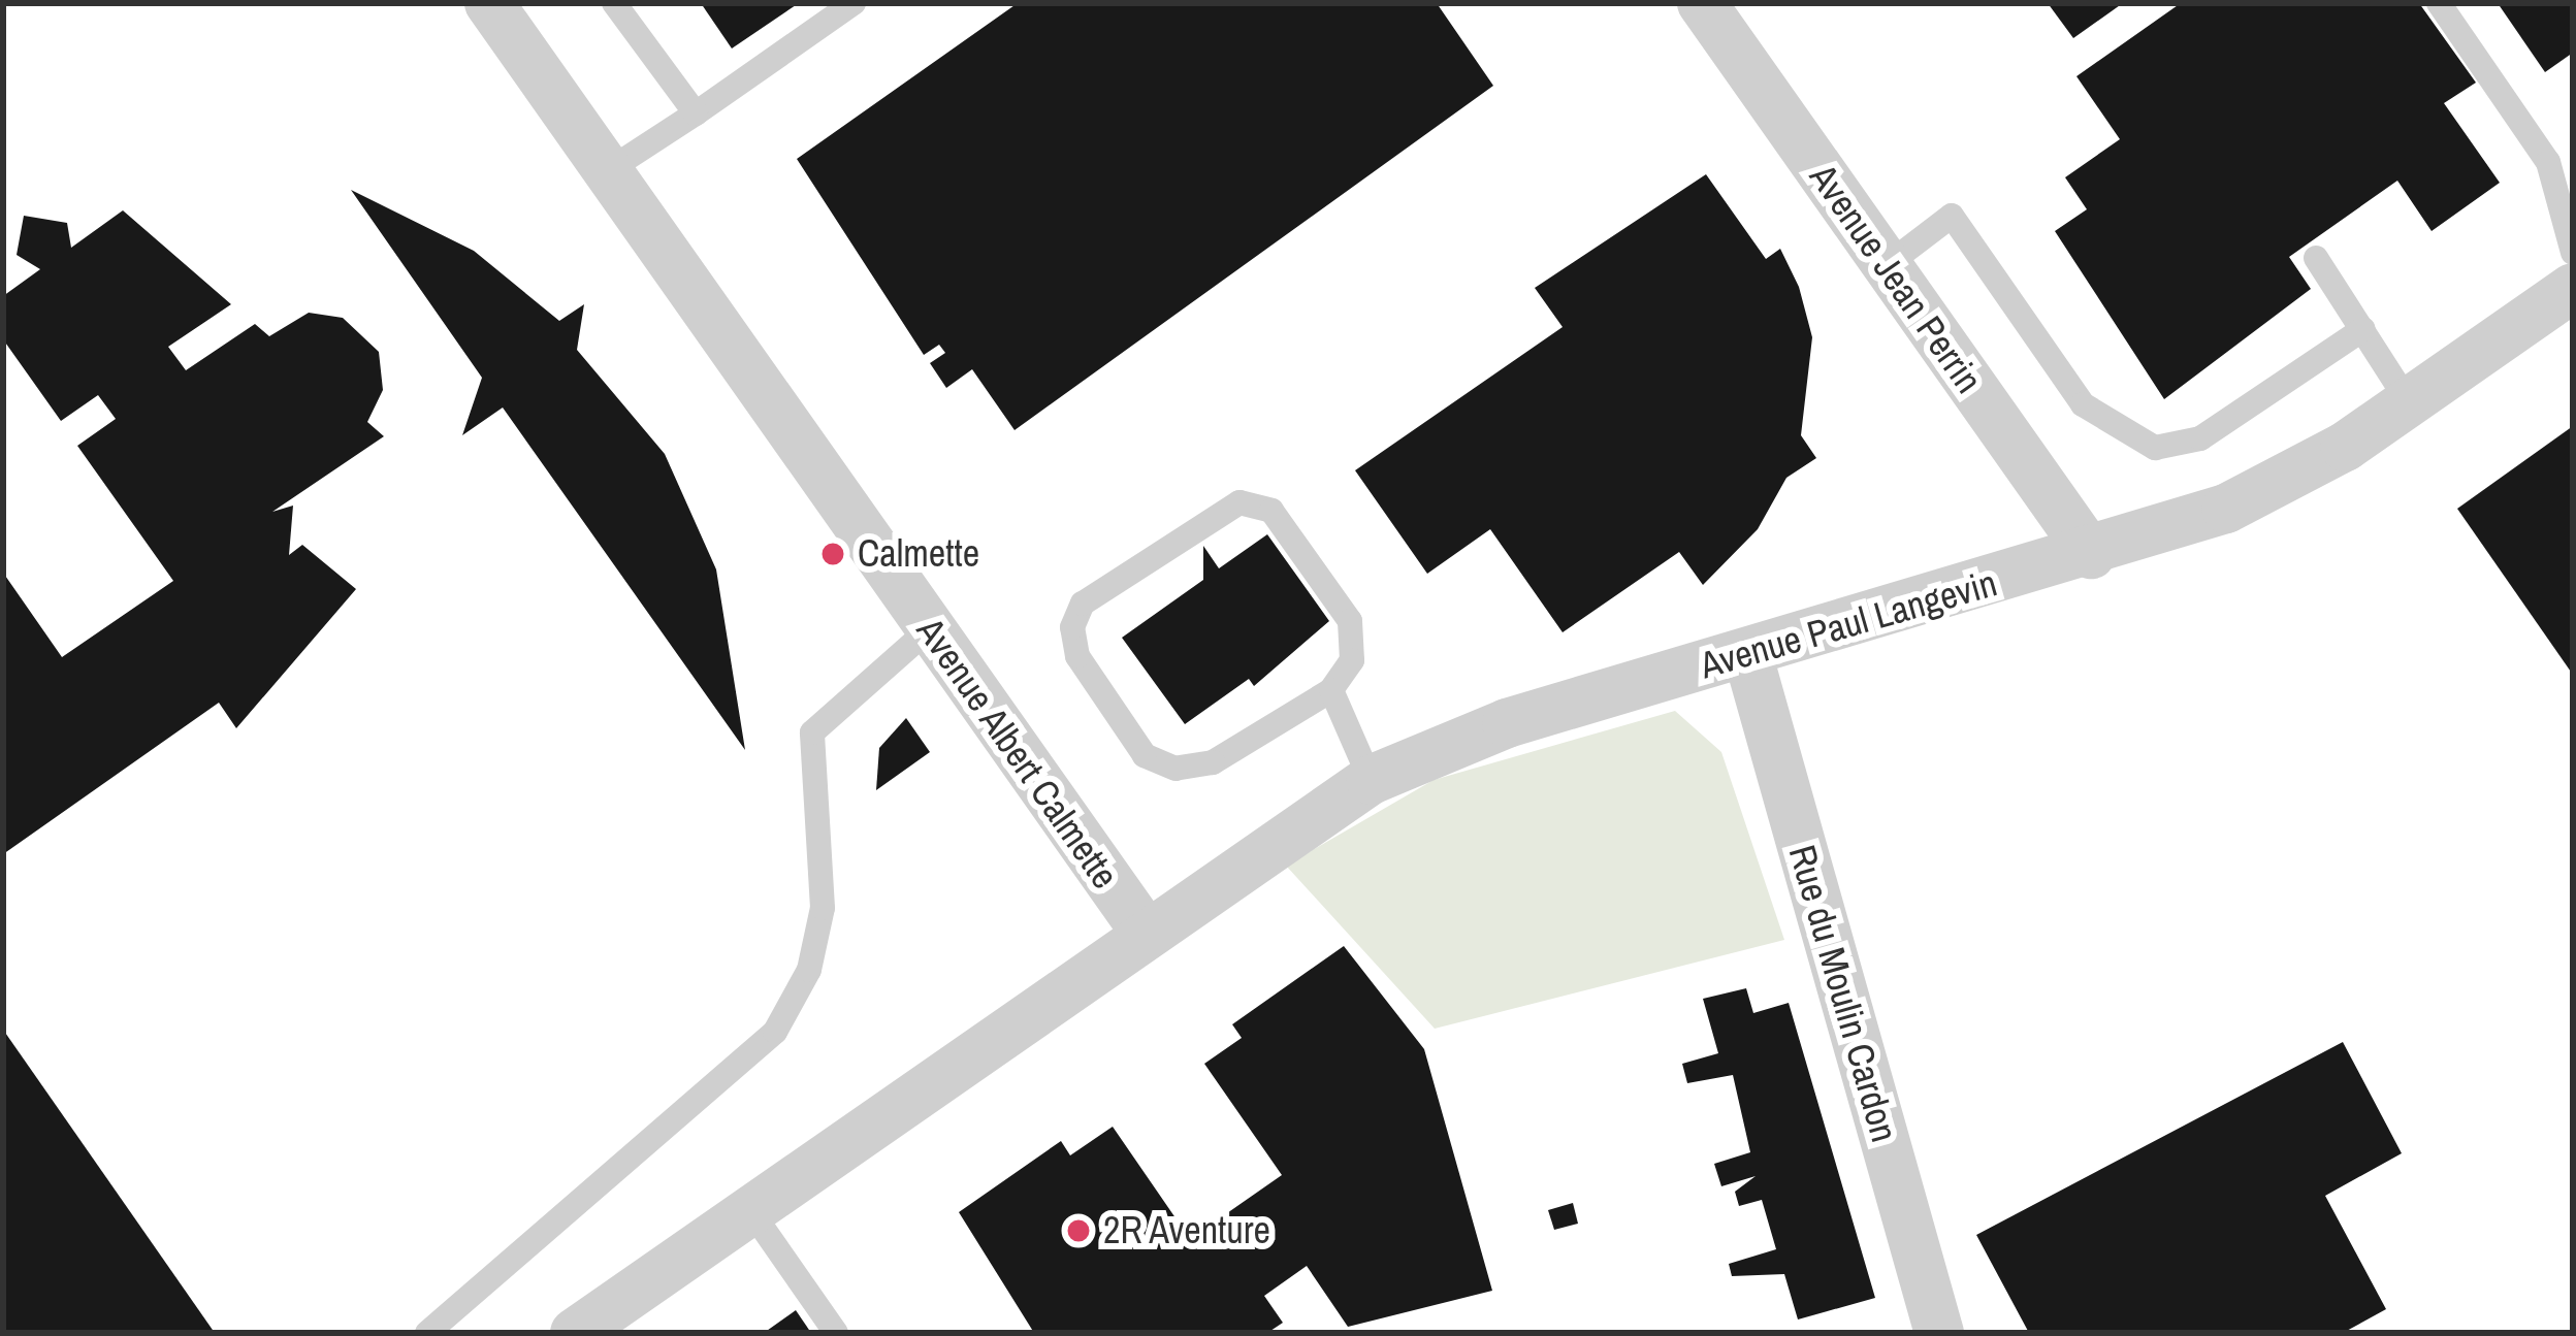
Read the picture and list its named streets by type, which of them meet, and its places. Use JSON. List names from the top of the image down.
{
  "streets": {
    "street": [
      "Avenue Jean Perrin",
      "Avenue Paul Langevin",
      "Avenue Albert Calmette",
      "Rue du Moulin Cardon"
    ]
  },
  "crossings": [
    ["Avenue Jean Perrin", "Avenue Paul Langevin"],
    ["Avenue Paul Langevin", "Avenue Albert Calmette"],
    ["Avenue Paul Langevin", "Rue du Moulin Cardon"]
  ],
  "places": ["Calmette", "2R Aventure"]
}
